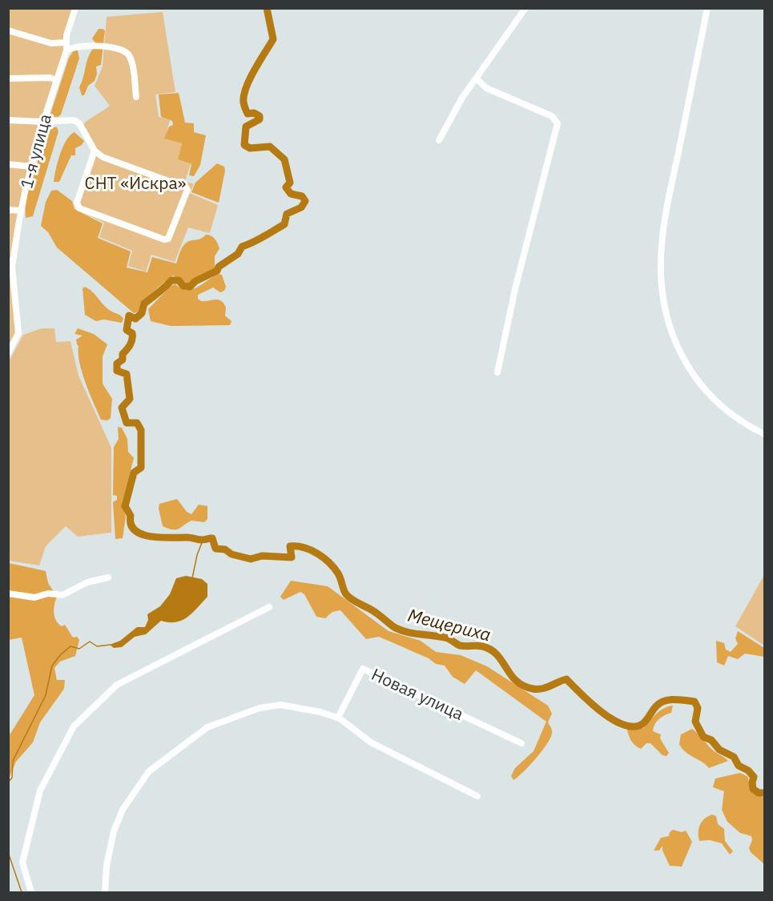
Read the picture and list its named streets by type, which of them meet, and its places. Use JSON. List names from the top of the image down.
{
  "streets": {
    "street": ["1-я улица", "Новая улица"]
  },
  "water": ["Мещериха"],
  "parks": ["СНТ «Искра»"]
}
